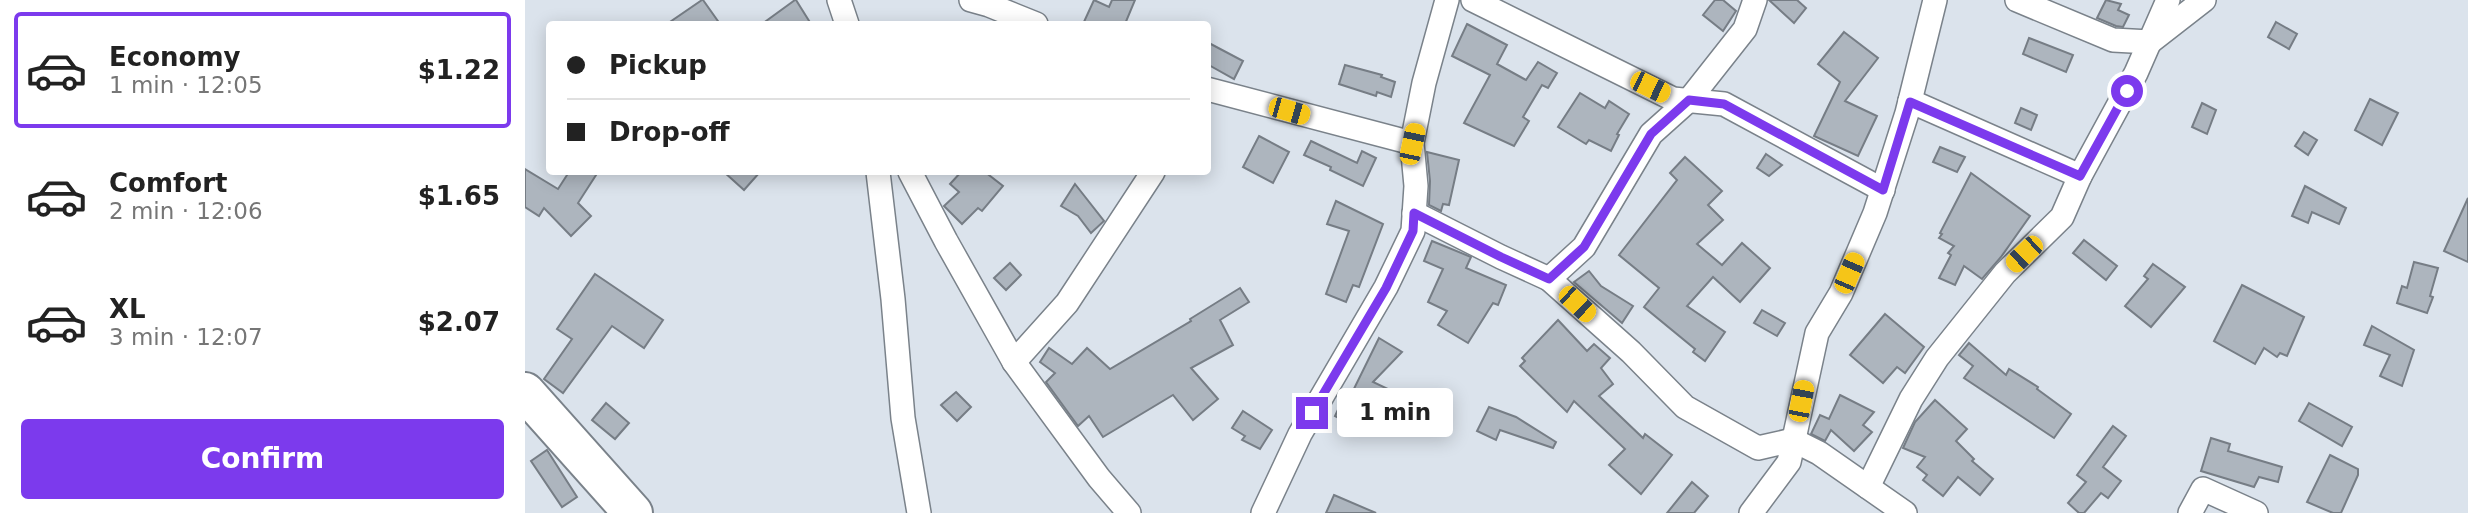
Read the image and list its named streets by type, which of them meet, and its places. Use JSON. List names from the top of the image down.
{
  "page": {
    "list": [
      {
        "name": "Economy",
        "note": "1 min · 12:05",
        "value": "$1.22"
      },
      {
        "name": "Comfort",
        "note": "2 min · 12:06",
        "value": "$1.65"
      },
      {
        "name": "XL",
        "note": "3 min · 12:07",
        "value": "$2.07"
      }
    ],
    "banner": ["Pickup", "Drop-off"],
    "bubble": "1 min",
    "buttons": "Confirm"
  }
}
